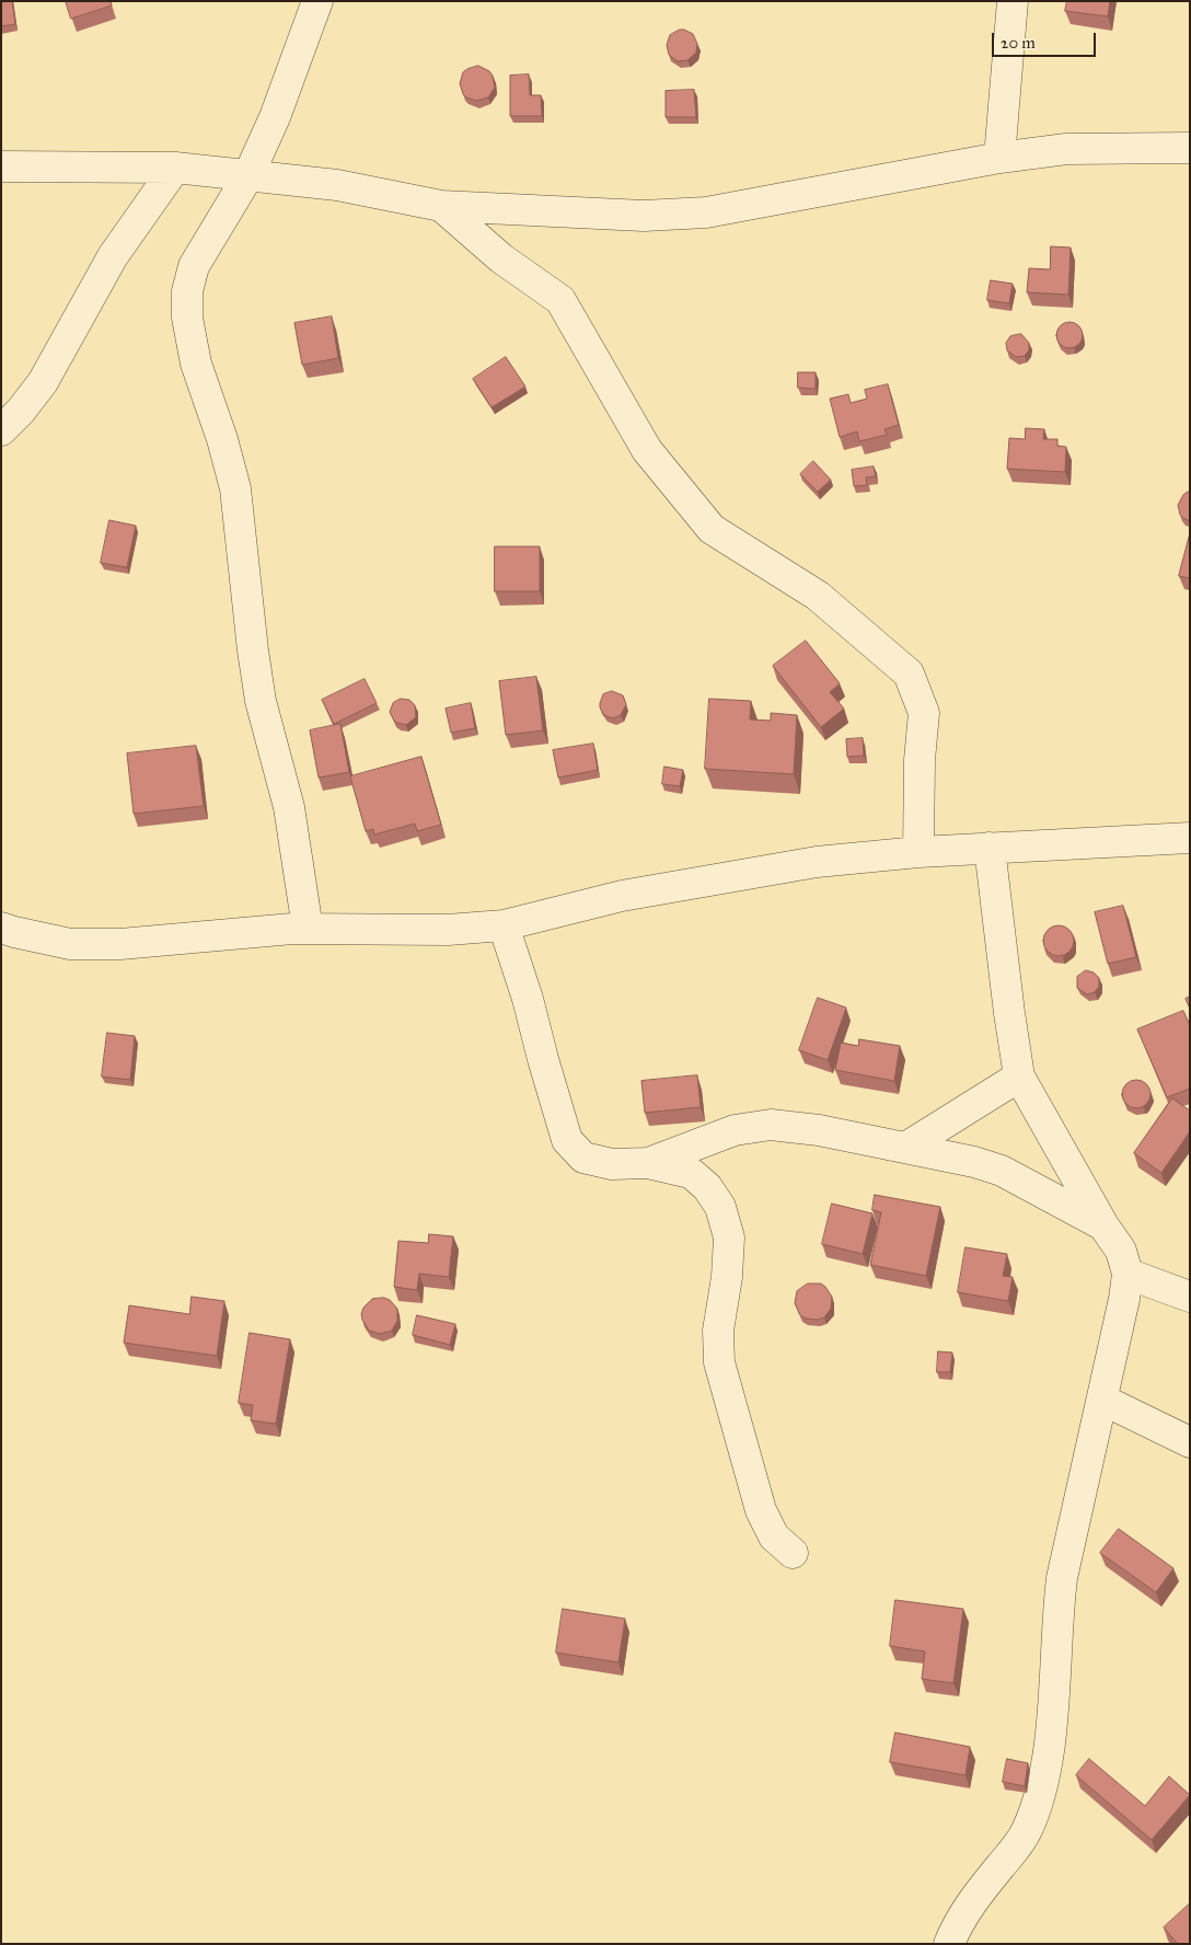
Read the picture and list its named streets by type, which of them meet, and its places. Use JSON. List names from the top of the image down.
{
  "scale_bar": "20 m"
}
